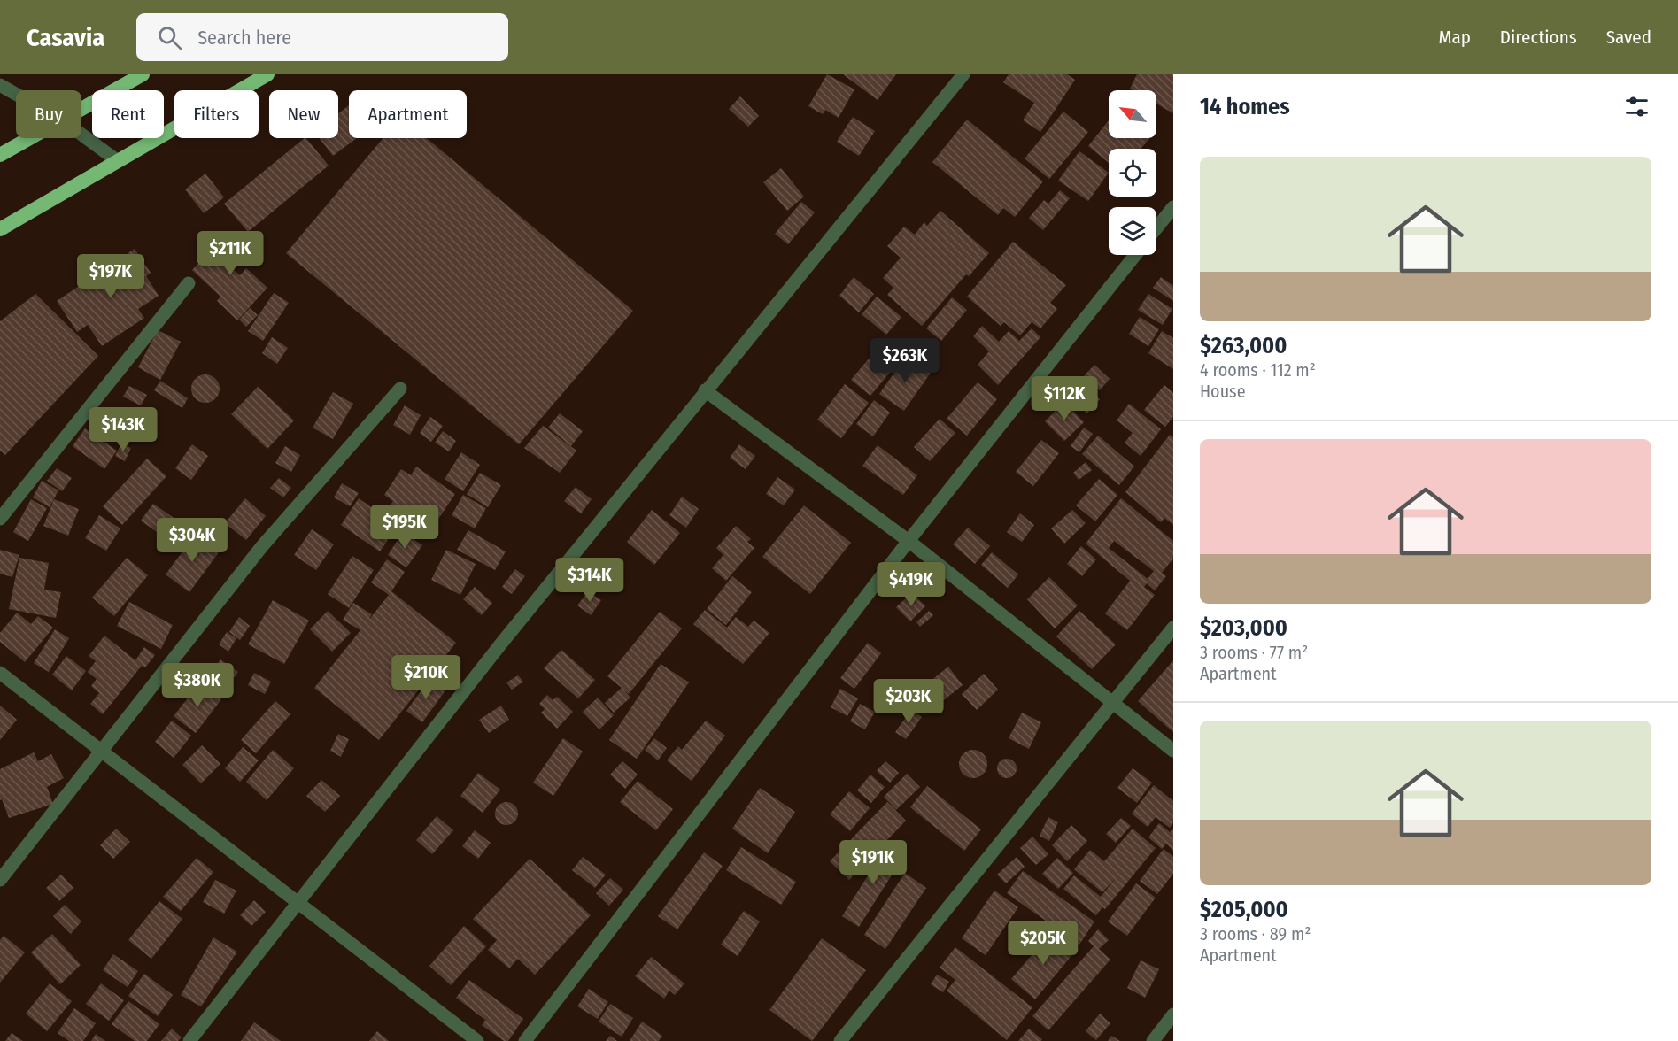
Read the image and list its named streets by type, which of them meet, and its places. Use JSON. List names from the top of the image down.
{
  "north": "top left",
  "page": {
    "header": "Casavia",
    "search": "Search here",
    "nav": ["Map", "Directions", "Saved"],
    "heading": "14 homes",
    "chip": [
      "Buy",
      "Rent",
      "Filters",
      "New",
      "Apartment"
    ],
    "list": [
      {
        "name": "$263,000",
        "note": "4 rooms · 112 m² · House"
      },
      {
        "name": "$203,000",
        "note": "3 rooms · 77 m² · Apartment"
      },
      {
        "name": "$205,000",
        "note": "3 rooms · 89 m² · Apartment"
      }
    ],
    "price": [
      "$211K",
      "$197K",
      "$263K",
      "$112K",
      "$143K",
      "$195K",
      "$304K",
      "$314K",
      "$419K",
      "$210K",
      "$380K",
      "$203K",
      "$191K",
      "$205K"
    ]
  }
}
